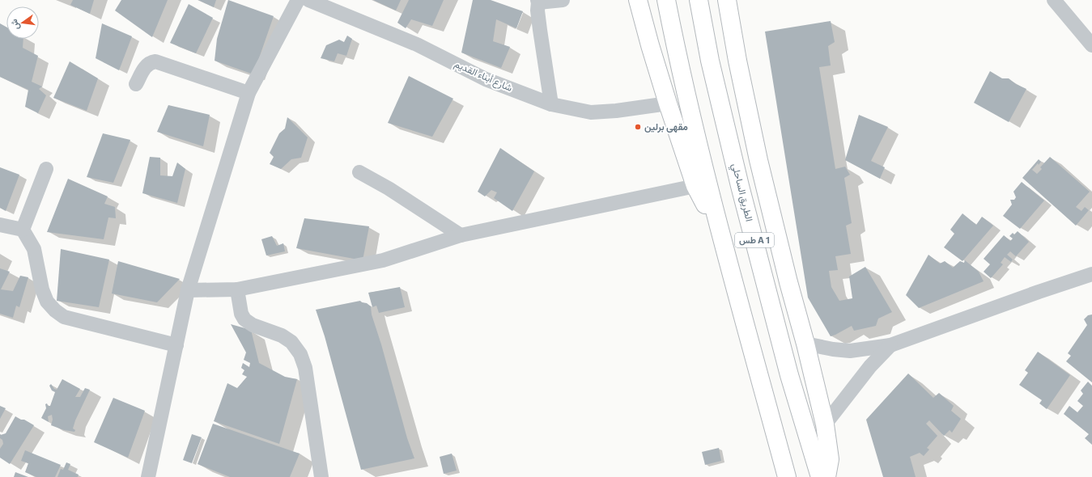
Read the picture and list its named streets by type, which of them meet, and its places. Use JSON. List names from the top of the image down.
{
  "streets": {
    "highway": ["الطريق الساحلي", "طس A 1"],
    "street": ["شارع أبناء القديم"]
  },
  "places": ["مقهى برلين"],
  "north": "left"
}
